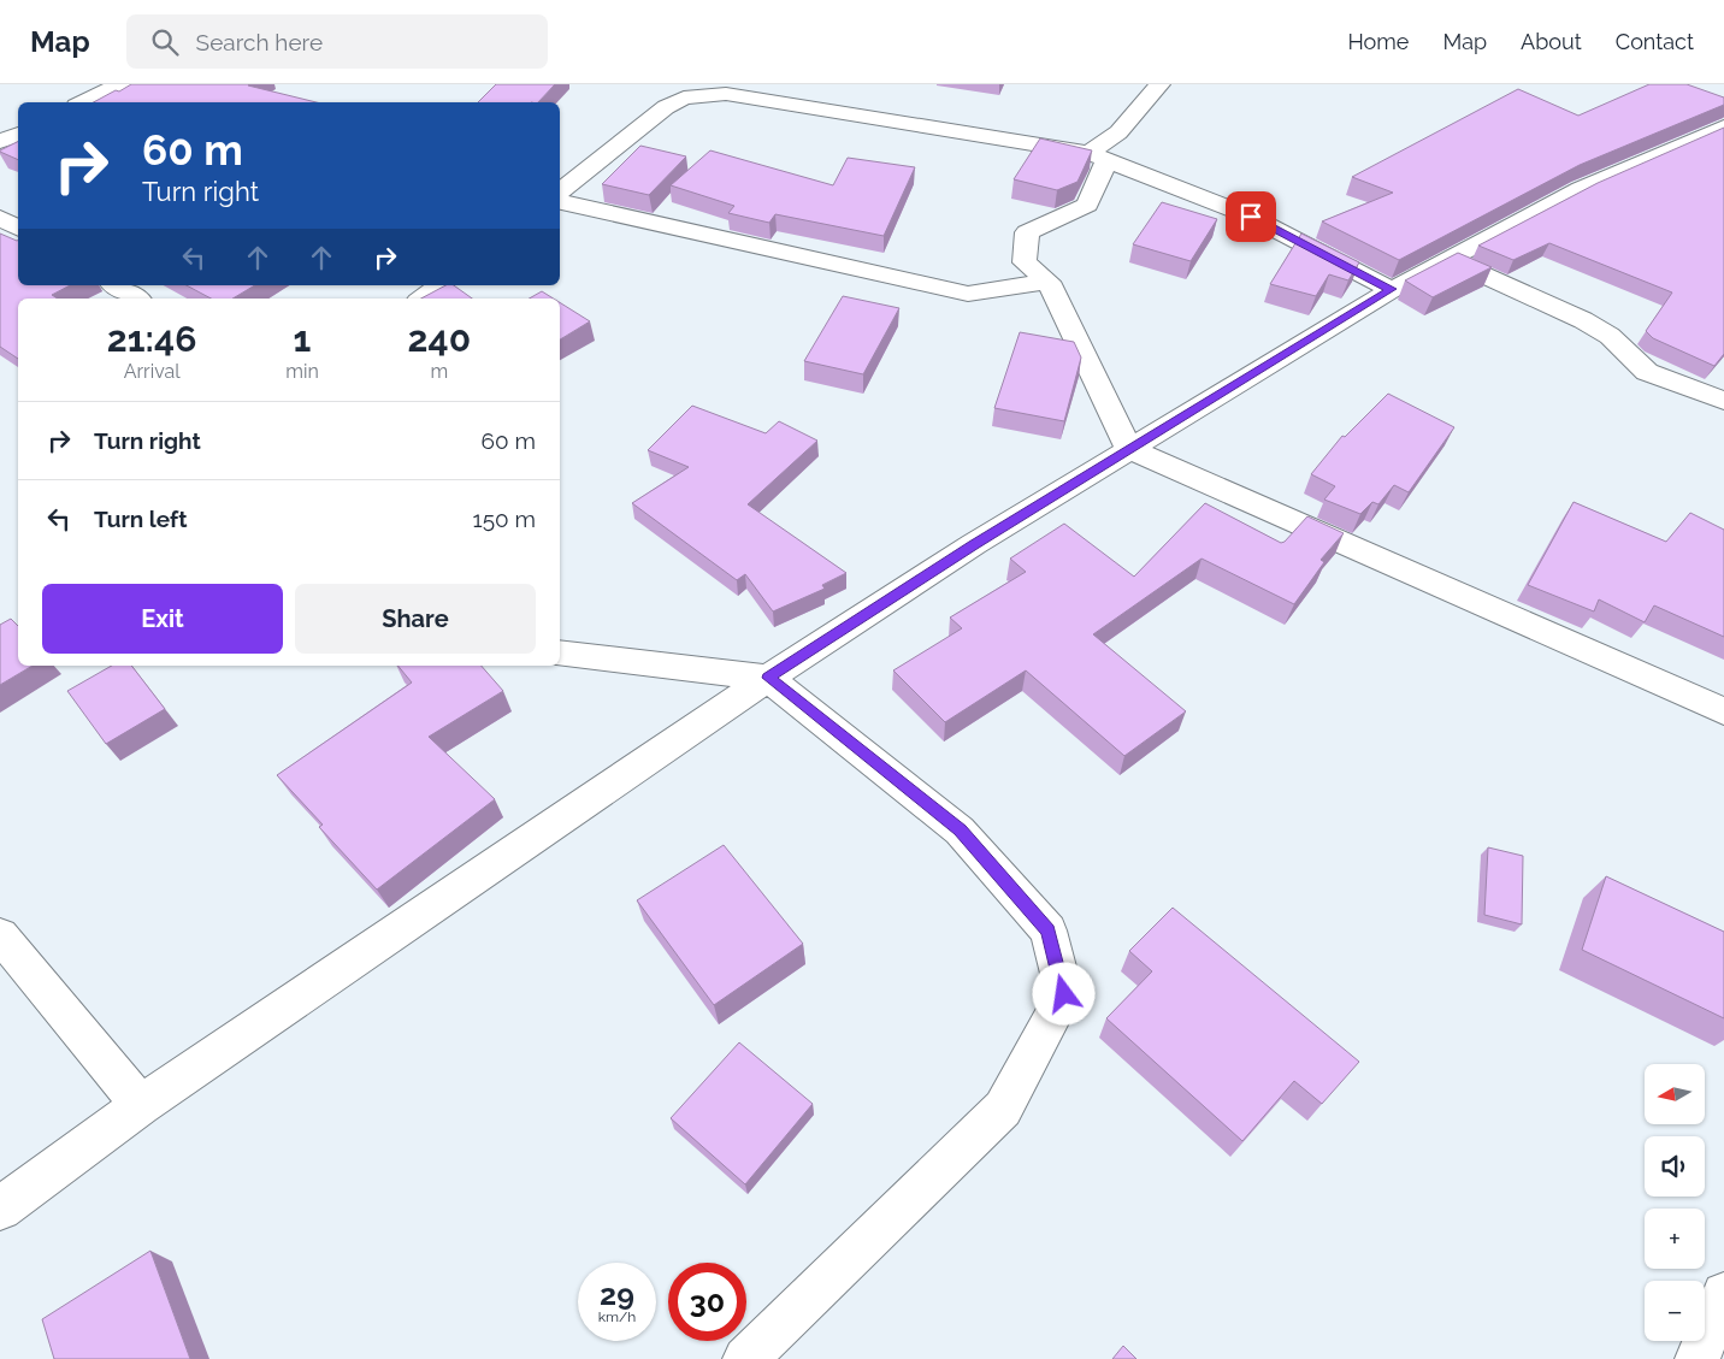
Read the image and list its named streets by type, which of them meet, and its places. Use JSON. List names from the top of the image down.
{
  "north": "left",
  "page": {
    "header": "Map",
    "search": "Search here",
    "nav": [
      "Home",
      "Map",
      "About",
      "Contact"
    ],
    "turn": ["60 m", "Turn right"],
    "eta": [
      "21:46",
      "Arrival",
      "1",
      "min",
      "240",
      "m"
    ],
    "list": [
      {
        "name": "Turn right",
        "value": "60 m"
      },
      {
        "name": "Turn left",
        "value": "150 m"
      }
    ],
    "buttons": ["Exit", "Share"],
    "map_buttons": ["+", "−"],
    "speed": "29 km/h",
    "limit": "30"
  }
}
